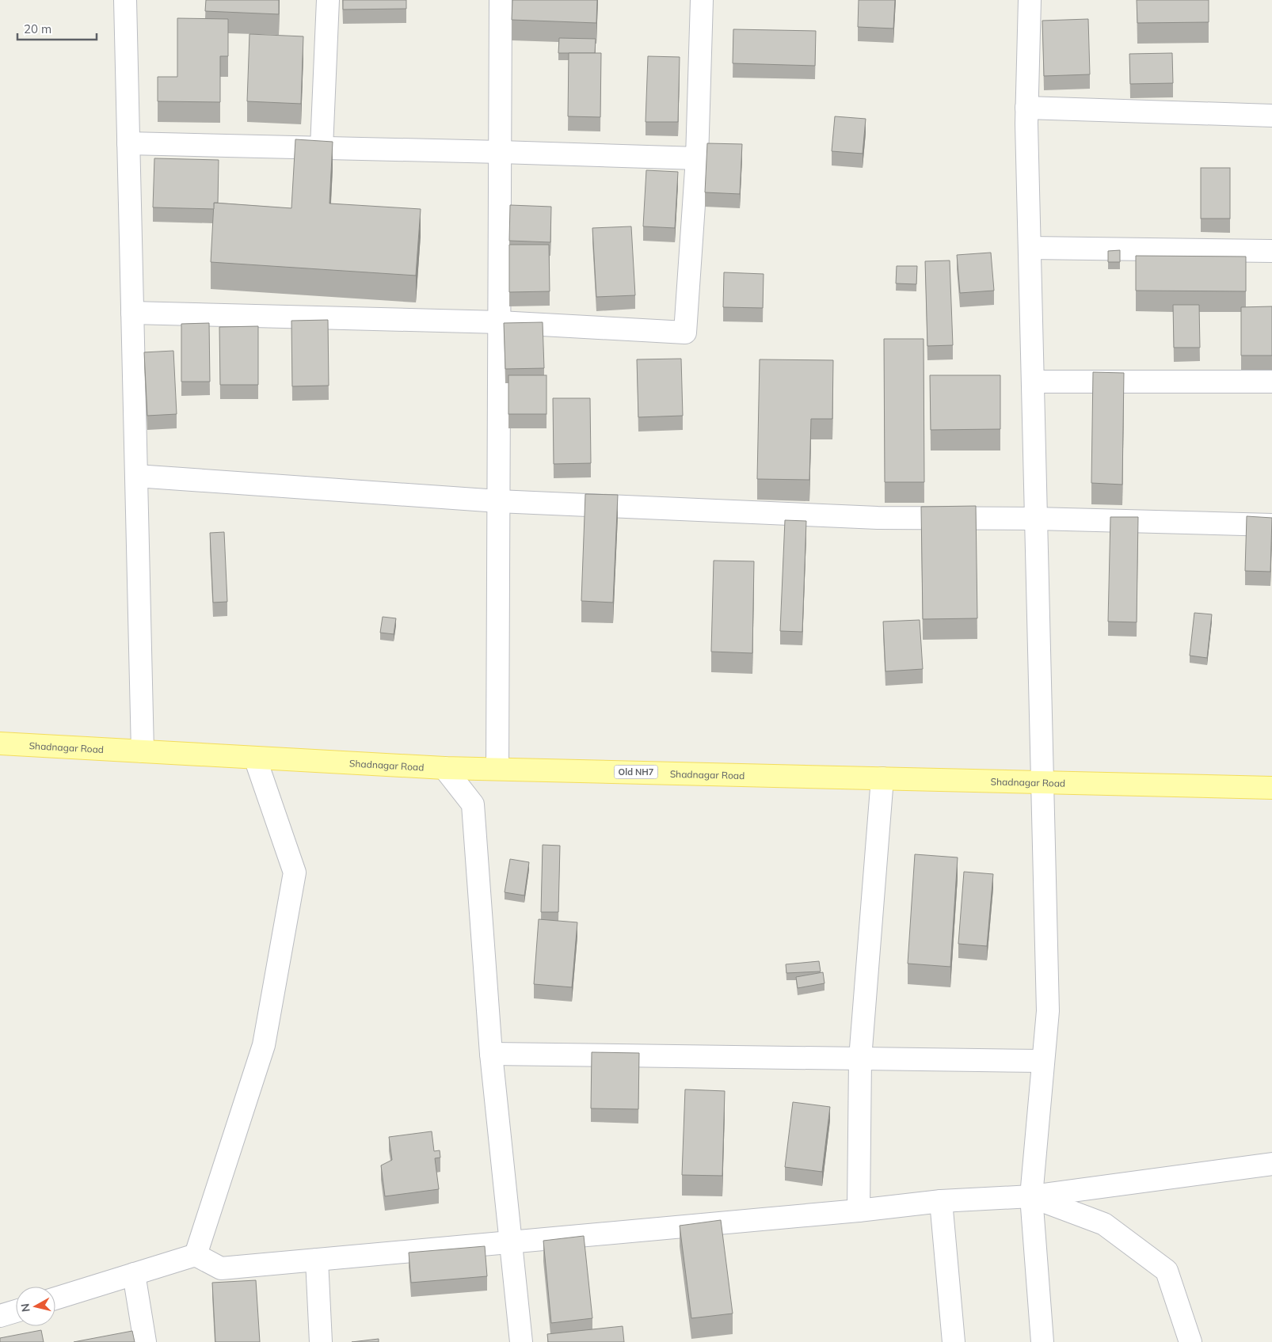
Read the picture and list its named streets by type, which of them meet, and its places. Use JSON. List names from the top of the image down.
{
  "streets": {
    "main road": ["Shadnagar Road", "Old NH7"]
  },
  "scale_bar": "20 m",
  "north": "left"
}
